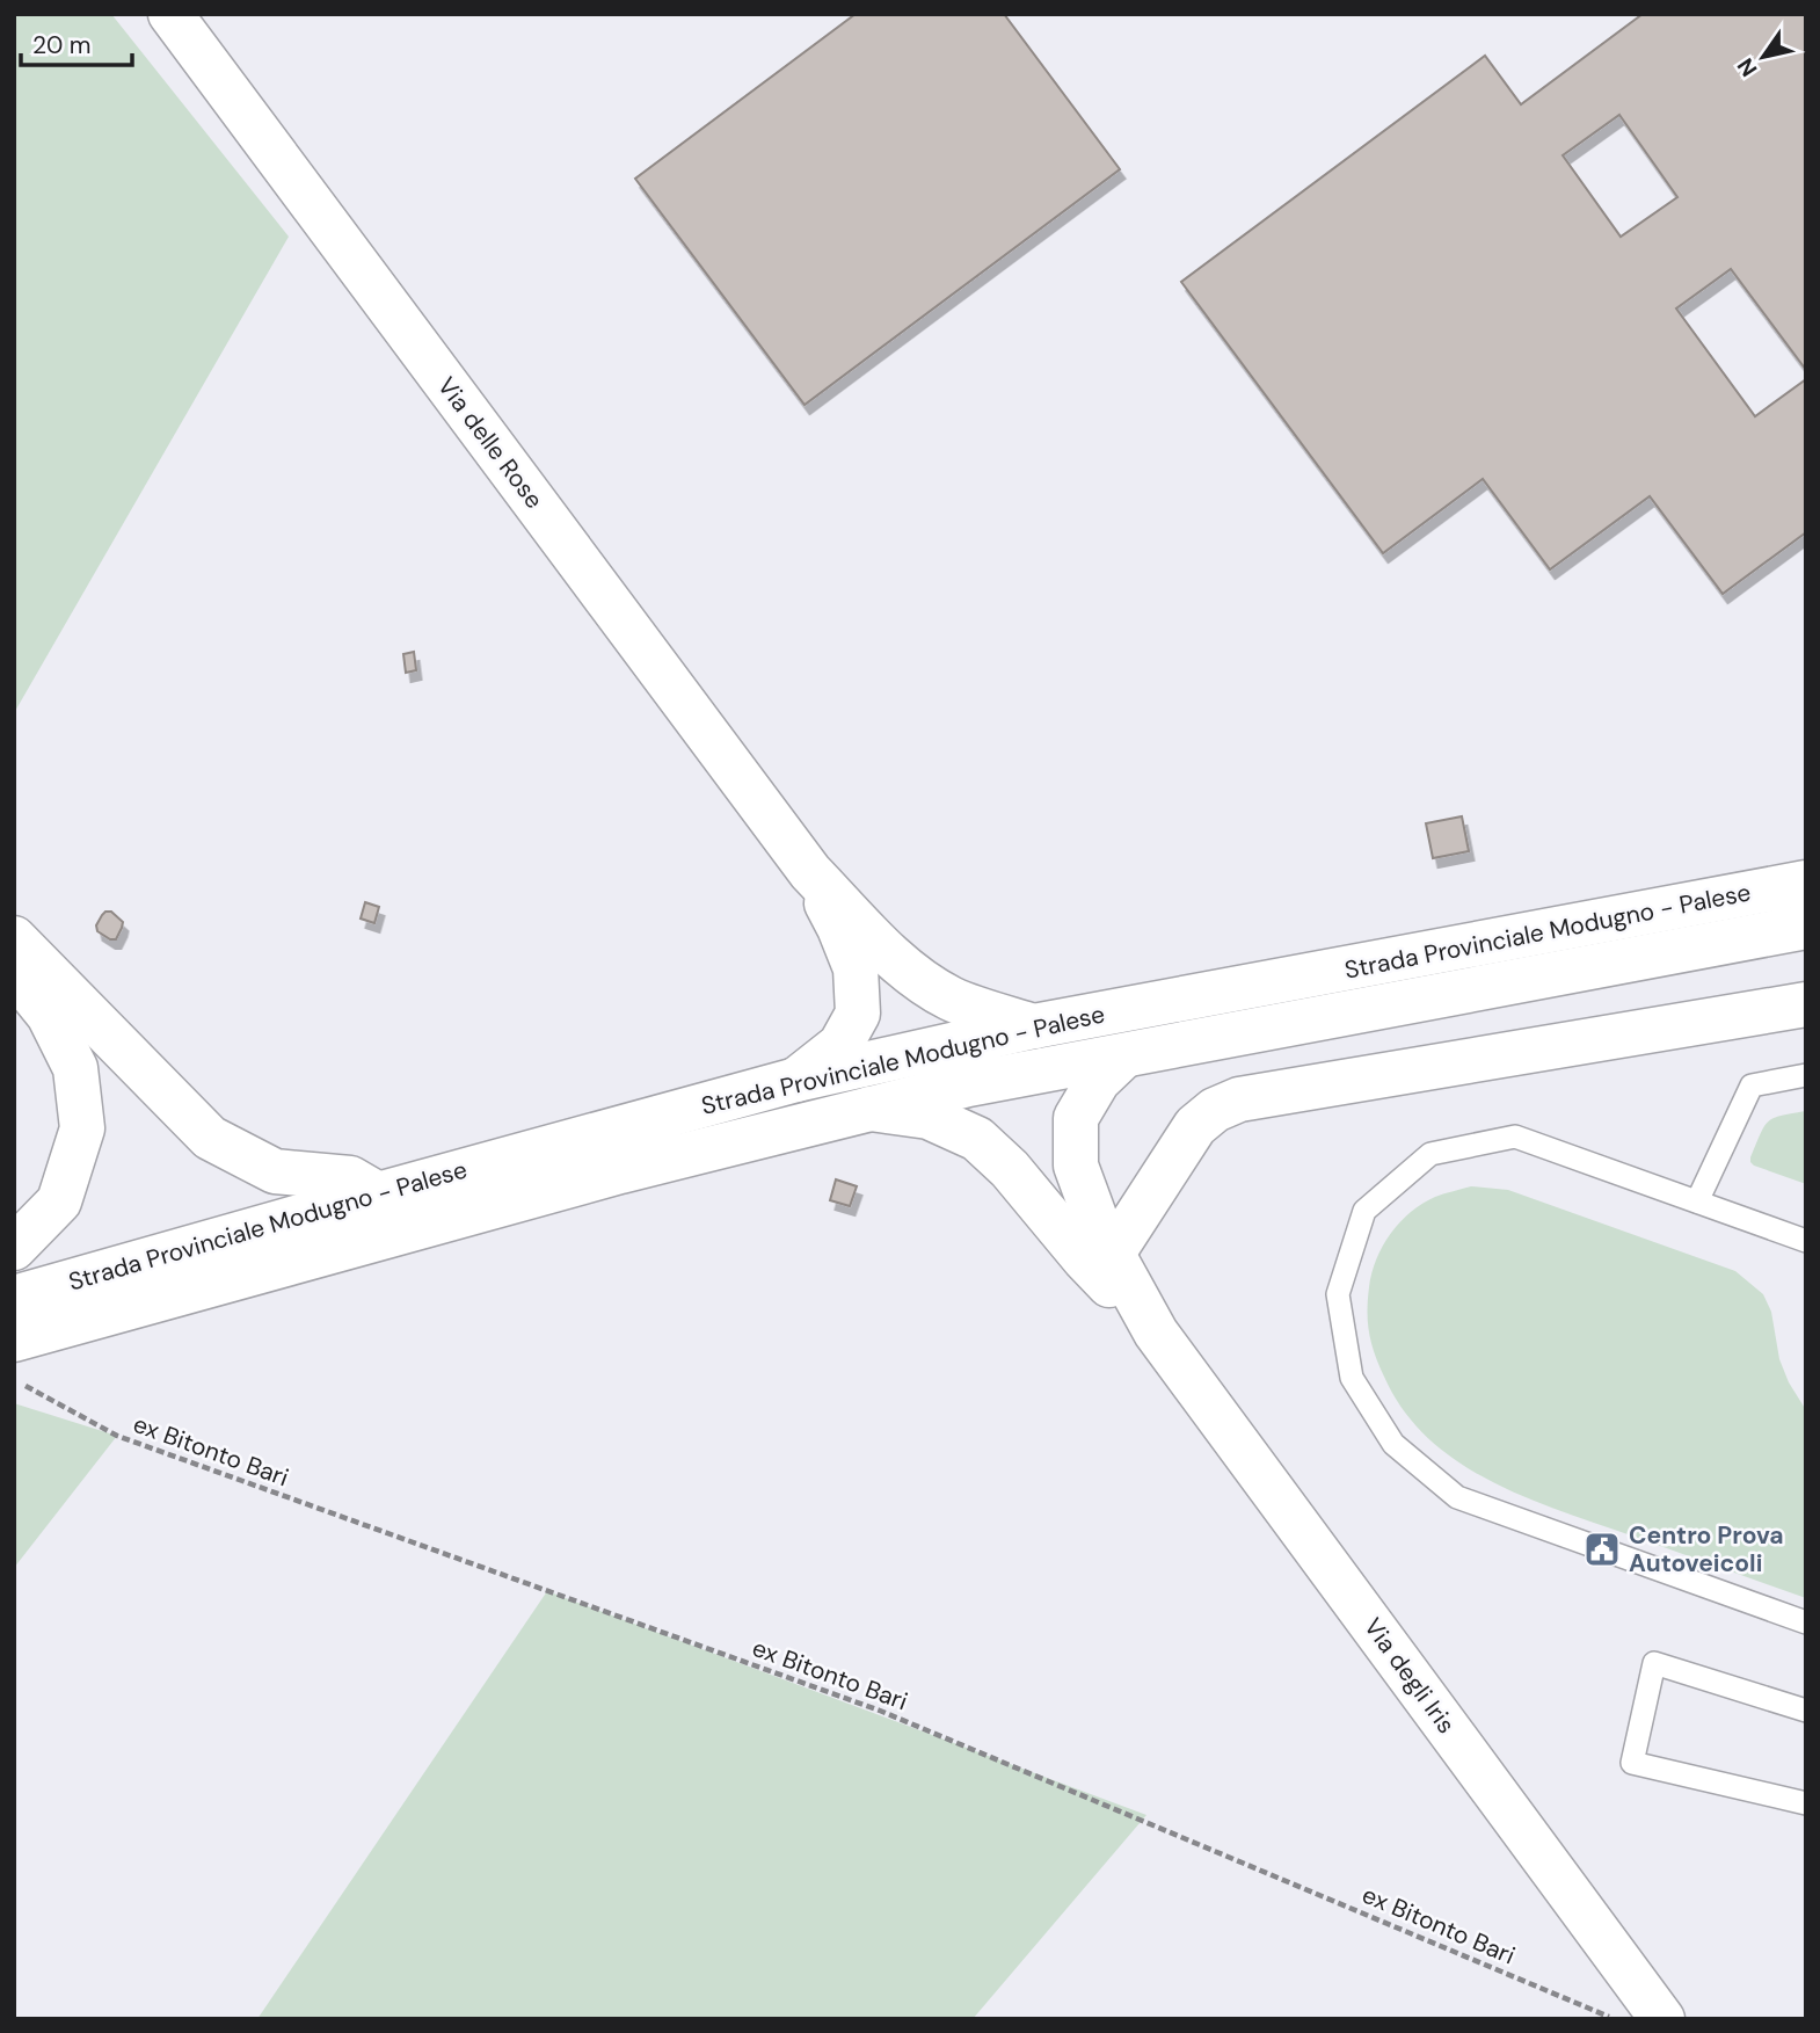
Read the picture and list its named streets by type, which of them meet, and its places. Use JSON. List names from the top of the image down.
{
  "streets": {
    "street": ["Via delle Rose", "Strada Provinciale Modugno - Palese", "Via degli Iris"],
    "path": ["ex Bitonto Bari"]
  },
  "places": {
    "public building": ["Centro Prova Autoveicoli"]
  },
  "scale_bar": "20 m",
  "north": "bottom left"
}
